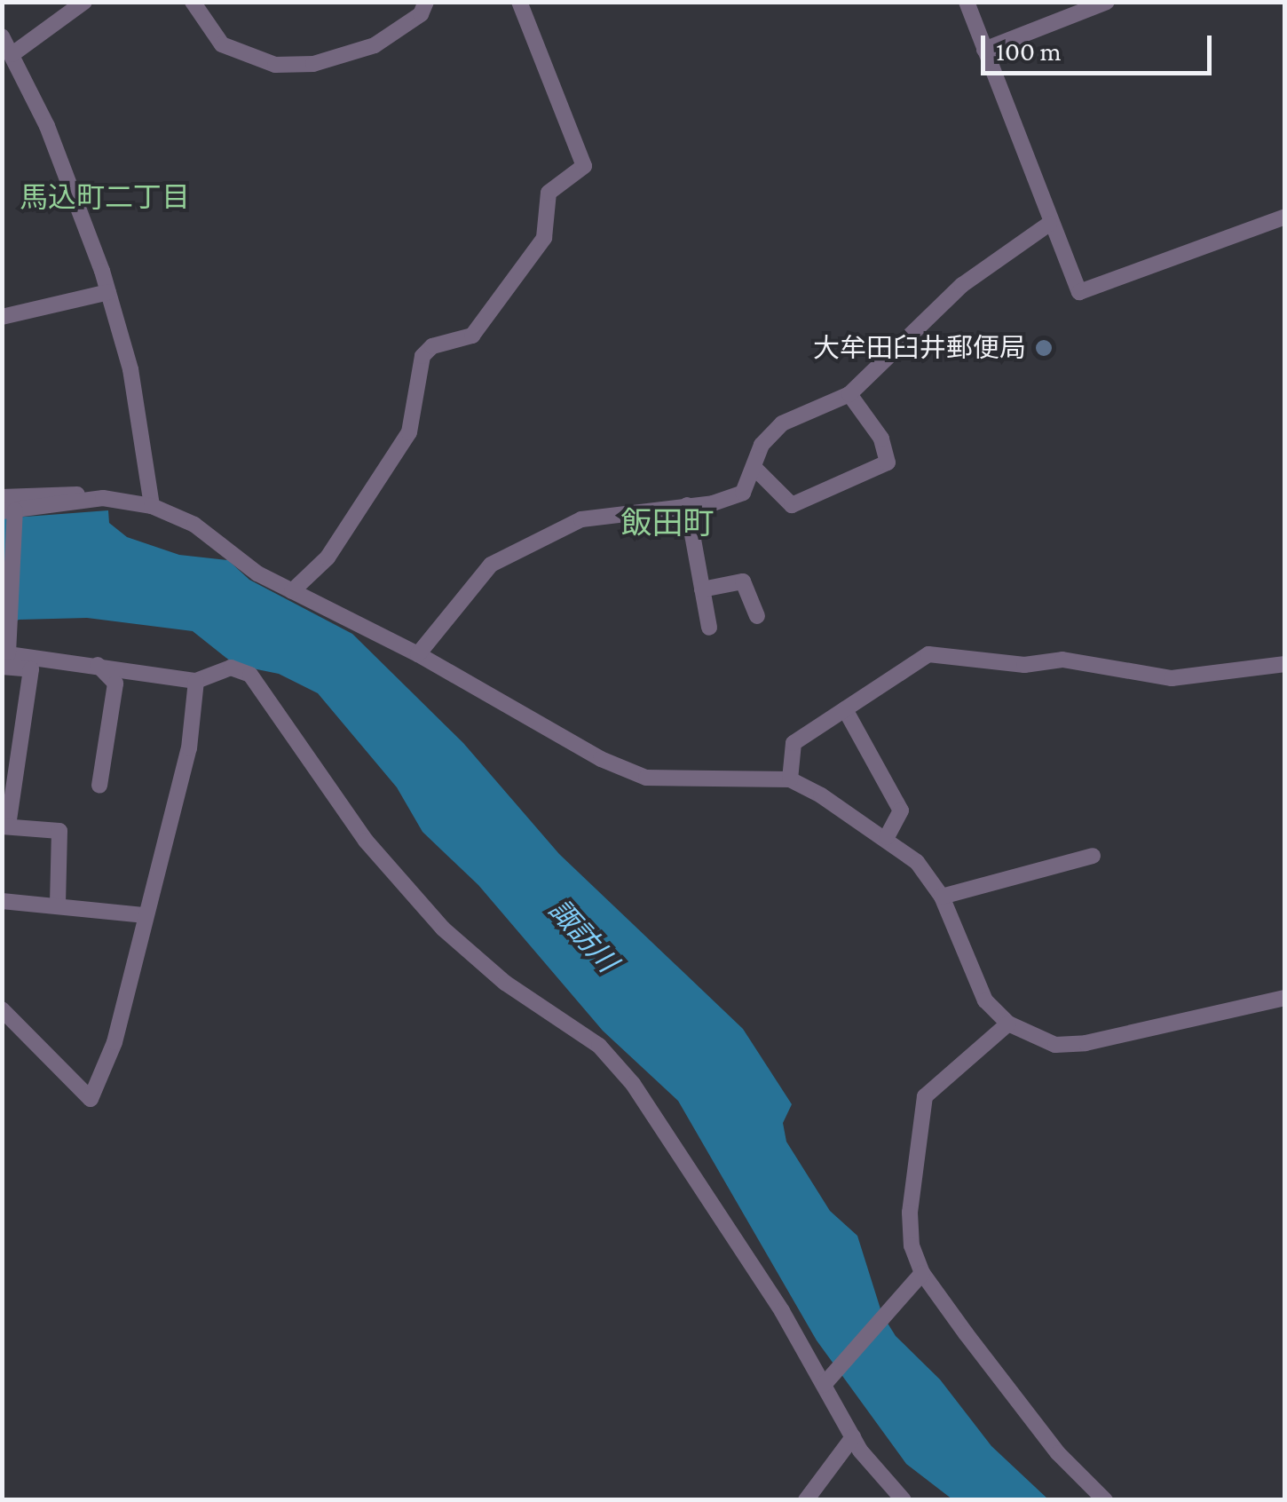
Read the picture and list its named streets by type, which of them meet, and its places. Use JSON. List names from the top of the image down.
{
  "districts": ["馬込町二丁目", "飯田町"],
  "water": ["諏訪川"],
  "places": ["大牟田臼井郵便局"],
  "scale_bar": "100 m"
}
